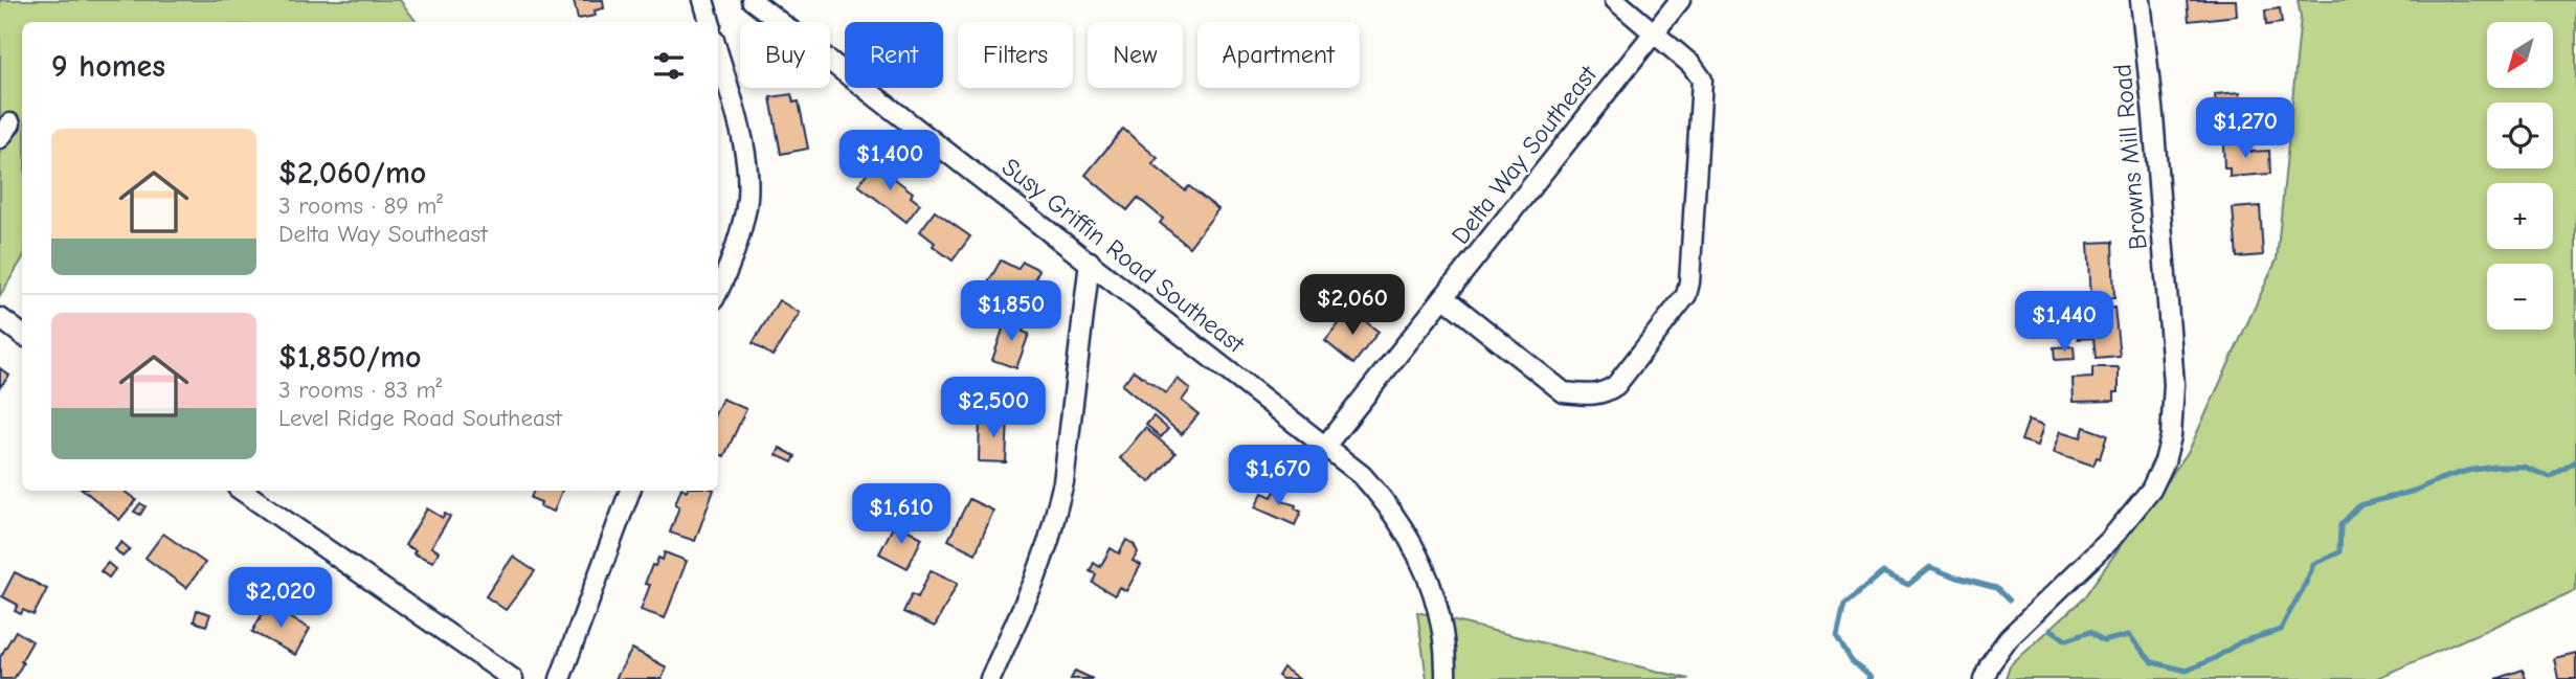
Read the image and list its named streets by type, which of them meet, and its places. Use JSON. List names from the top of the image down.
{
  "streets": {
    "street": ["Delta Way Southeast", "Browns Mill Road", "Susy Griffin Road Southeast"]
  },
  "crossings": [
    ["Delta Way Southeast", "Susy Griffin Road Southeast"]
  ],
  "north": "bottom left",
  "page": {
    "map_buttons": ["+", "−"],
    "chip": [
      "Buy",
      "Rent",
      "Filters",
      "New",
      "Apartment"
    ],
    "heading": "9 homes",
    "price": [
      "$1,270",
      "$1,400",
      "$2,060",
      "$1,850",
      "$1,440",
      "$2,500",
      "$1,670",
      "$1,610",
      "$2,020"
    ],
    "list": [
      {
        "name": "$2,060/mo",
        "note": "3 rooms · 89 m² · Delta Way Southeast"
      },
      {
        "name": "$1,850/mo",
        "note": "3 rooms · 83 m² · Level Ridge Road Southeast"
      }
    ]
  }
}
